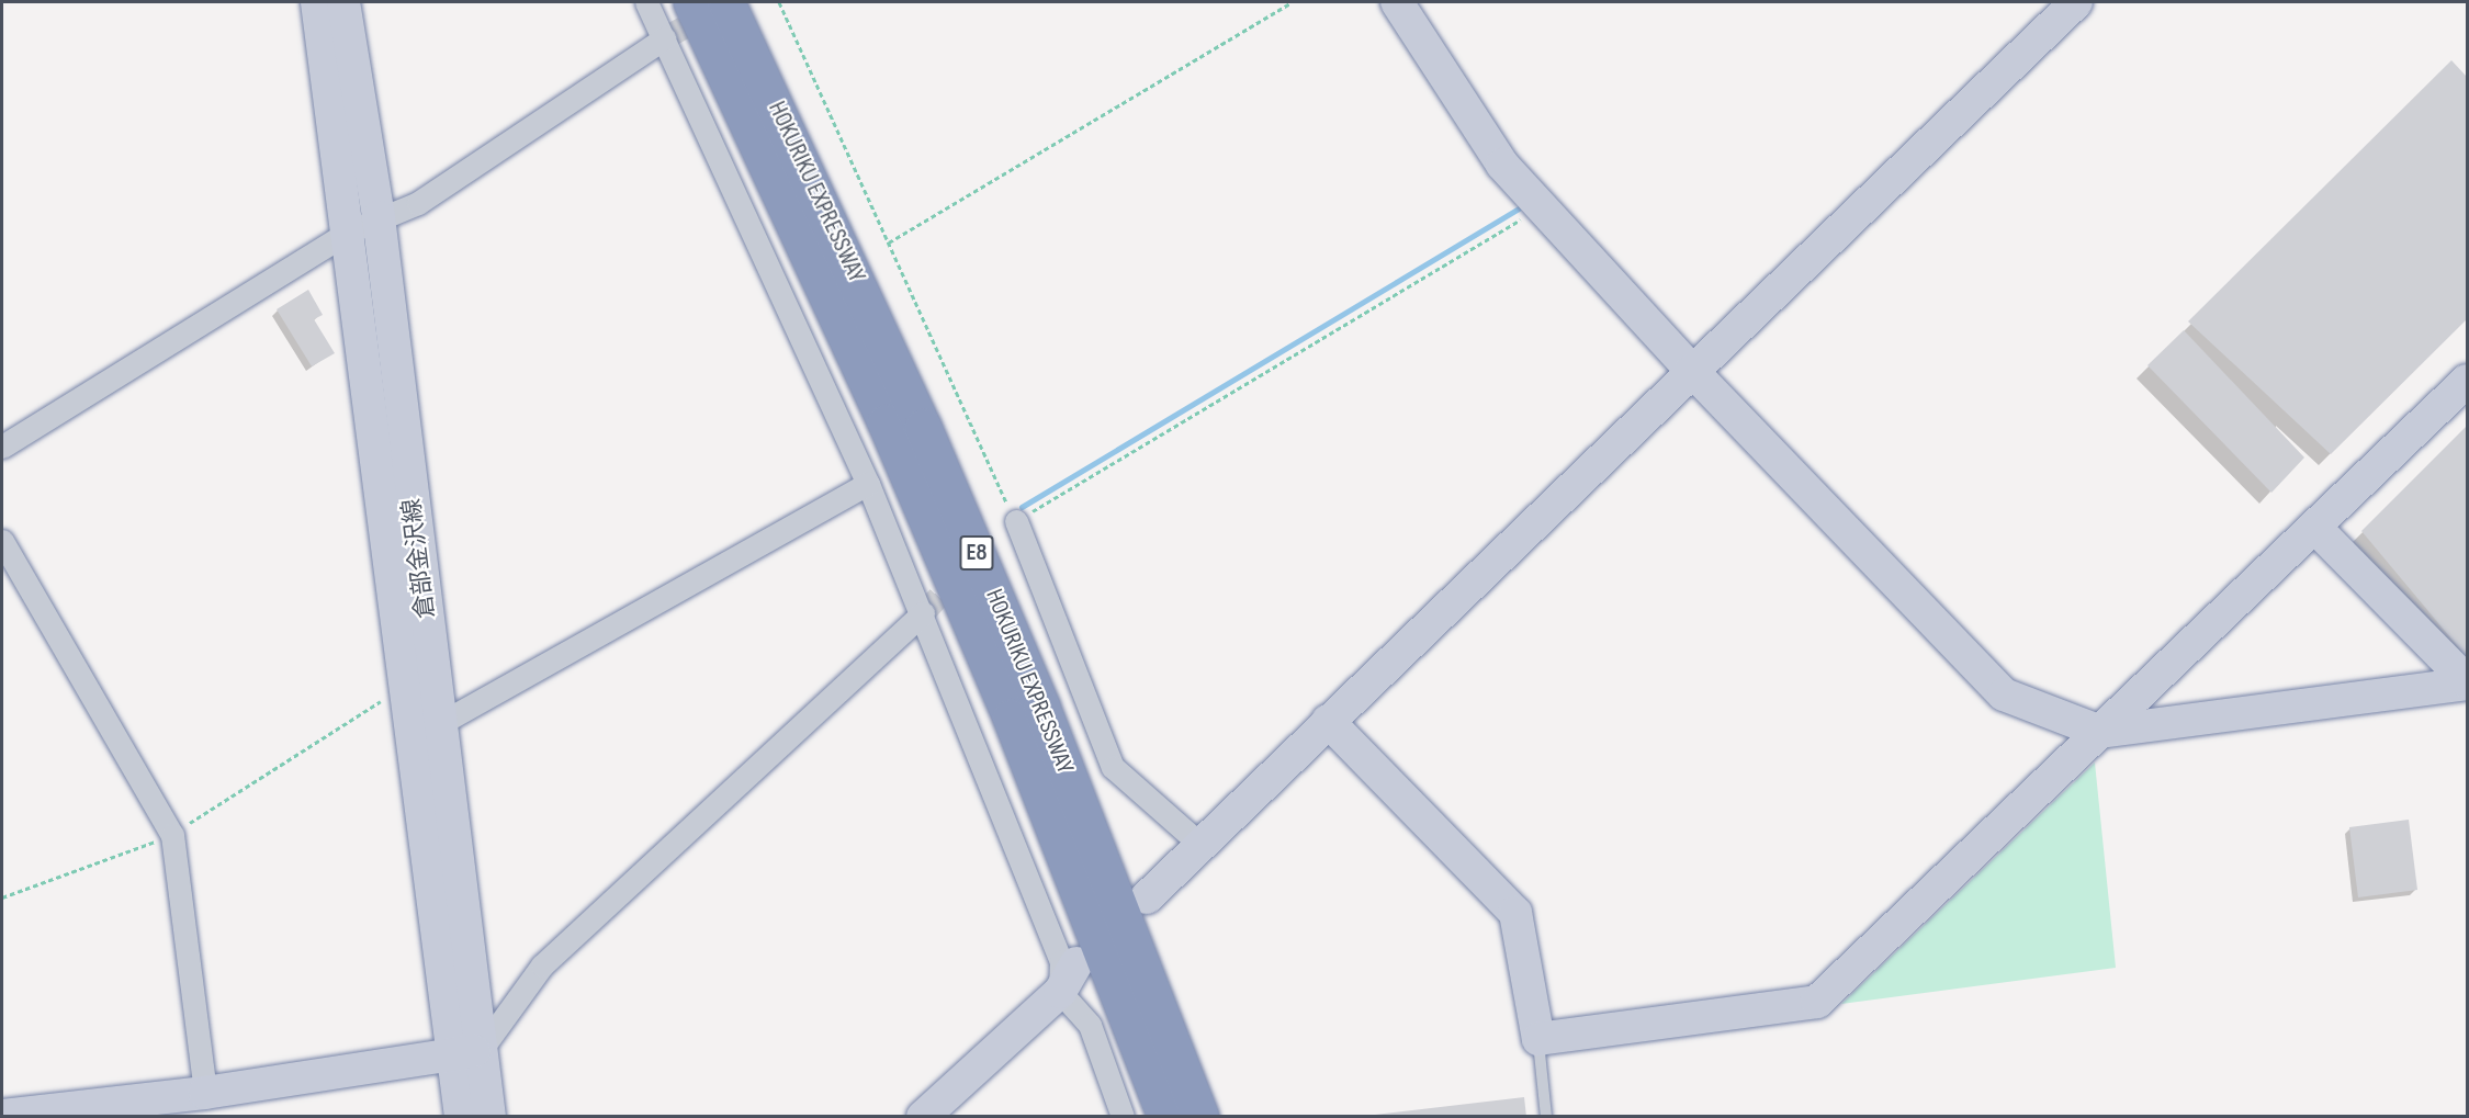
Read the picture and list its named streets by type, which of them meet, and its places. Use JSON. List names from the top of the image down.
{
  "streets": {
    "highway": ["HOKURIKU EXPRESSWAY", "E8"],
    "street": ["倉部金沢線"]
  }
}
